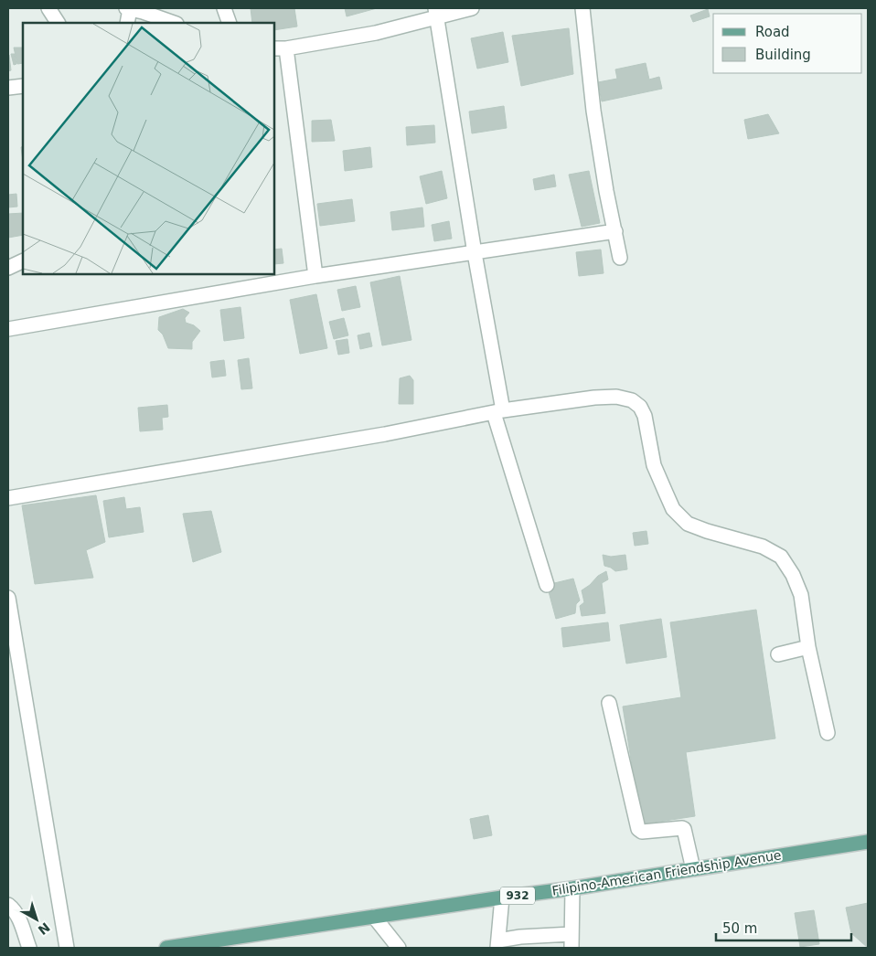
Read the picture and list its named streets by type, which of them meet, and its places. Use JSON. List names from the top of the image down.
{
  "streets": {
    "main road": ["Filipino-American Friendship Avenue", "932"]
  },
  "legend": ["Road", "Building"],
  "scale_bar": "50 m",
  "north": "bottom right"
}
